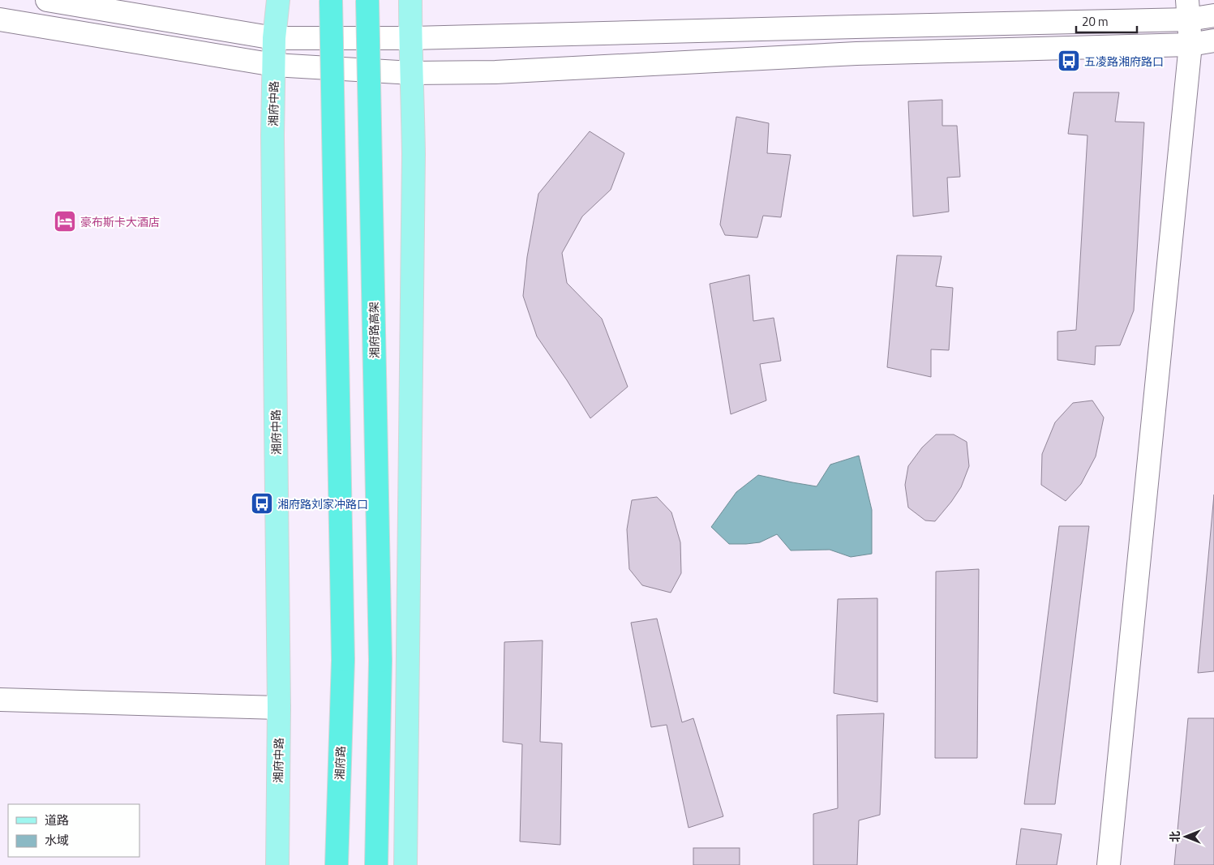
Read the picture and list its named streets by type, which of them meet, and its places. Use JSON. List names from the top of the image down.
{
  "streets": {
    "highway": ["湘府路高架", "湘府路"],
    "main road": ["湘府中路"]
  },
  "places": {
    "bus stop": ["五凌路湘府路口", "湘府路刘家冲路口"],
    "hotel": ["豪布斯卡大酒店"]
  },
  "legend": ["道路", "水域"],
  "scale_bar": "20 m",
  "north": "left"
}
